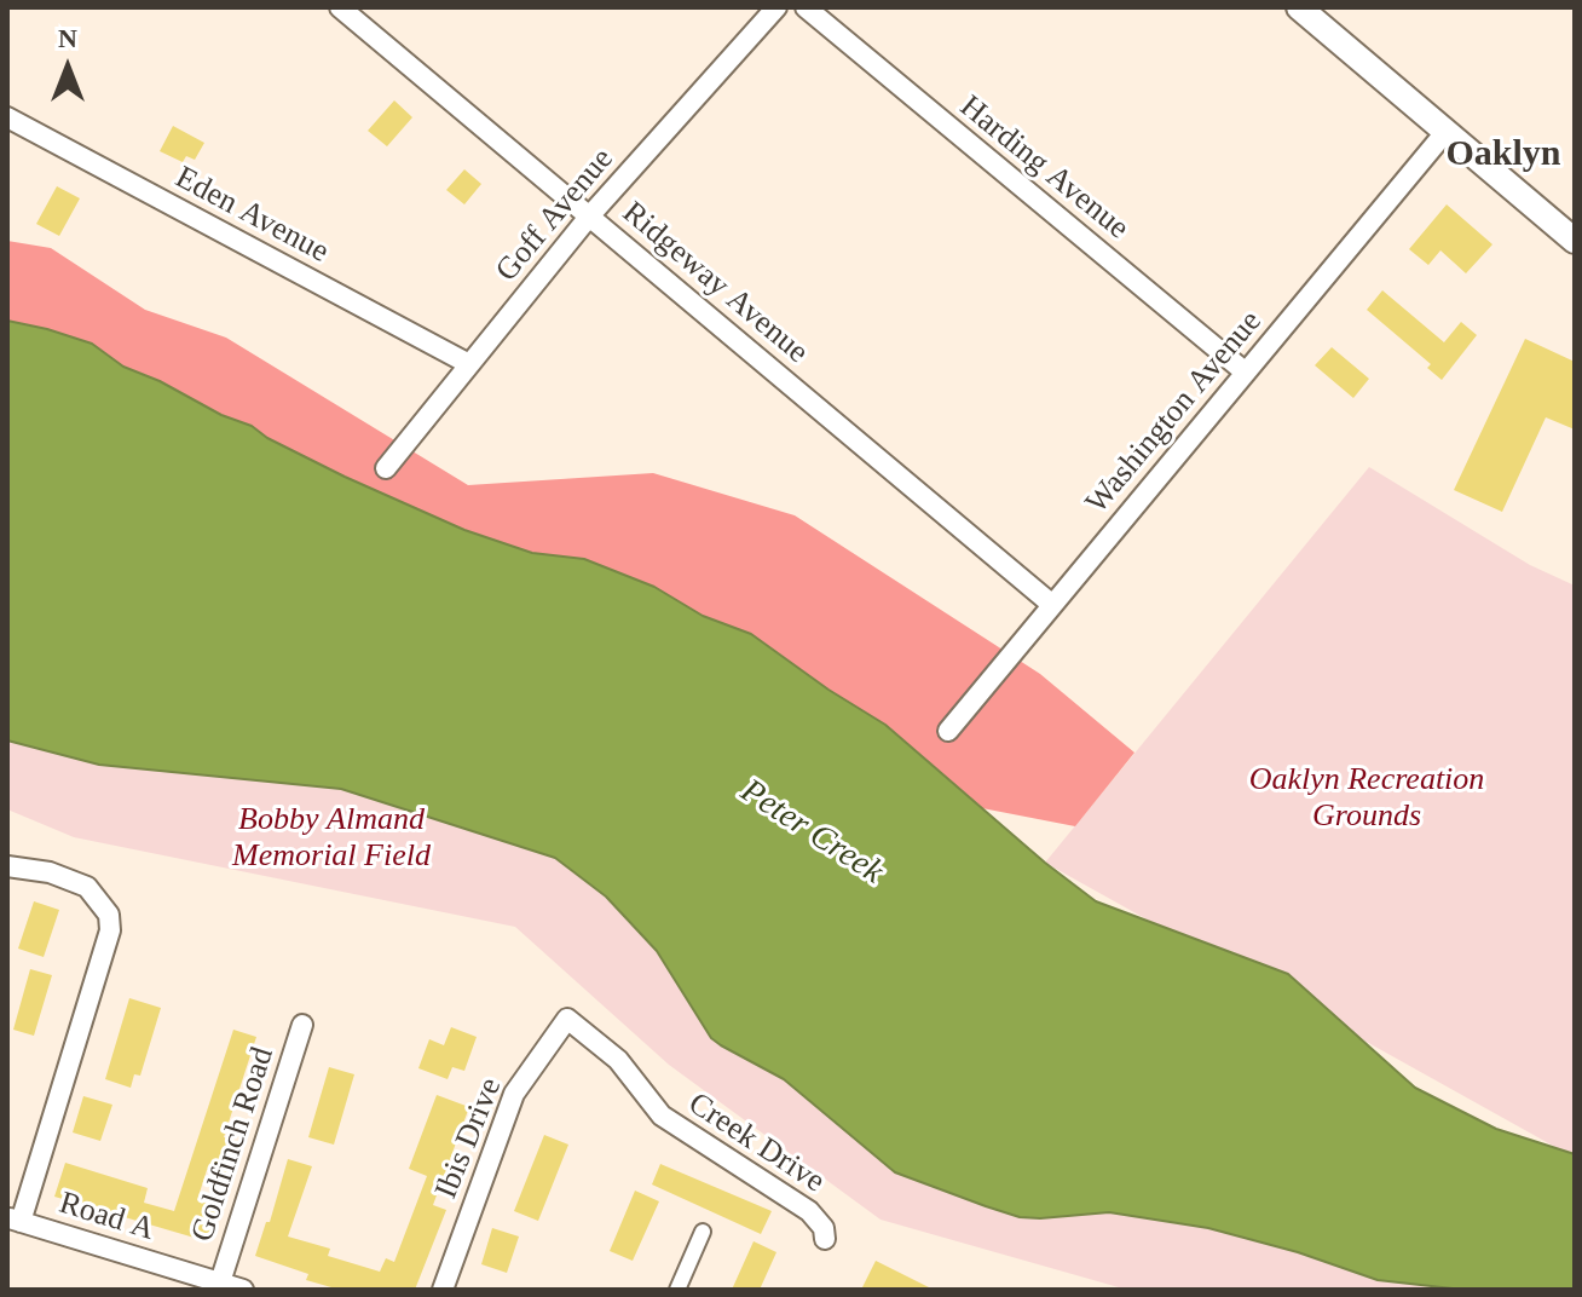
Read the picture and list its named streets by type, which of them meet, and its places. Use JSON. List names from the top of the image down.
{
  "streets": {
    "street": [
      "Harding Avenue",
      "Eden Avenue",
      "Goff Avenue",
      "Ridgeway Avenue",
      "Washington Avenue",
      "Ibis Drive",
      "Creek Drive",
      "Goldfinch Road",
      "Road A"
    ]
  },
  "crossings": [
    ["Harding Avenue", "Washington Avenue"],
    ["Eden Avenue", "Goff Avenue"],
    ["Goff Avenue", "Ridgeway Avenue"],
    ["Ridgeway Avenue", "Washington Avenue"],
    ["Ibis Drive", "Creek Drive"],
    ["Goldfinch Road", "Road A"]
  ],
  "districts": ["Oaklyn"],
  "water": ["Peter Creek"],
  "parks": ["Oaklyn Recreation Grounds", "Bobby Almand Memorial Field"],
  "north": "top"
}
